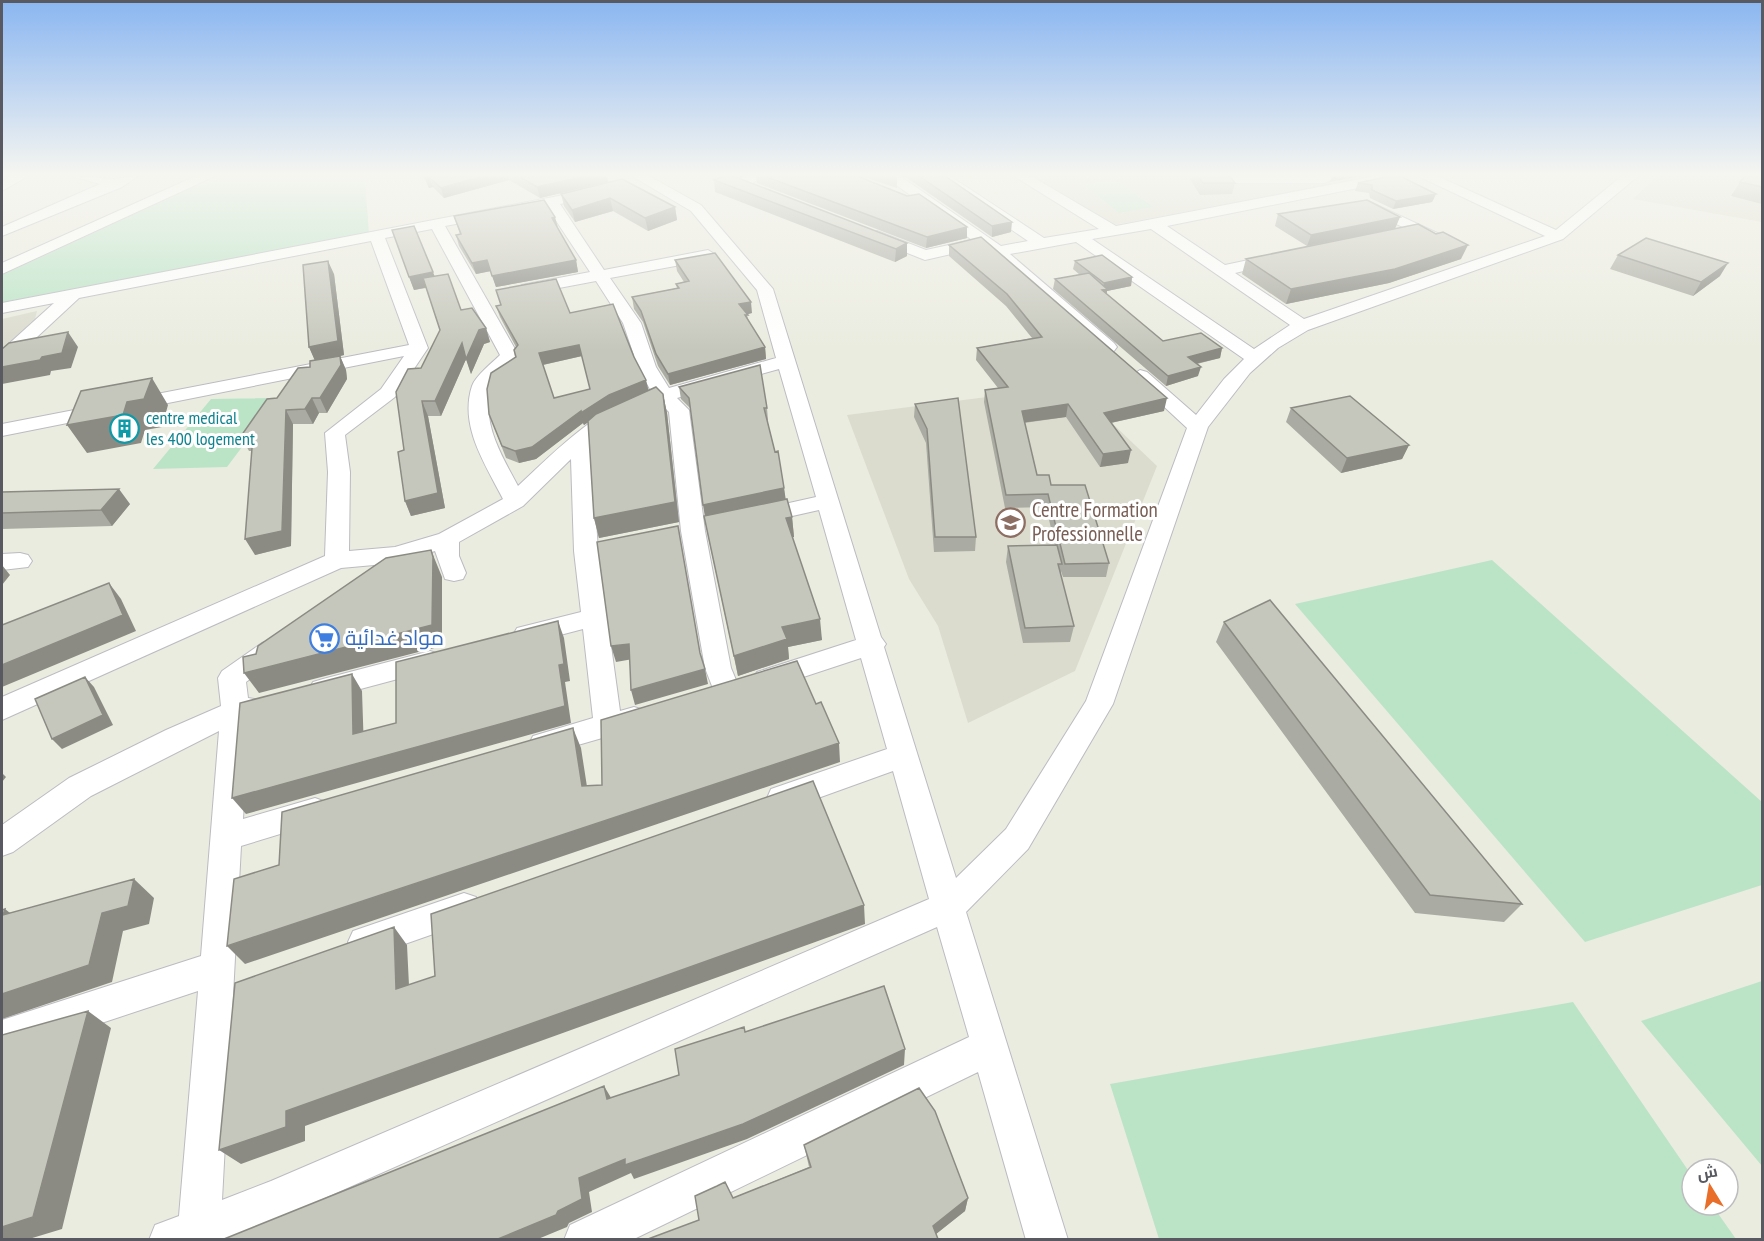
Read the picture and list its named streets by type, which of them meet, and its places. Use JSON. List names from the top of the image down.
{
  "places": {
    "building": ["centre medical les 400 logement"],
    "school or university": ["Centre Formation Professionnelle"],
    "supermarket": ["مواد غدائية"]
  },
  "north": "top"
}
